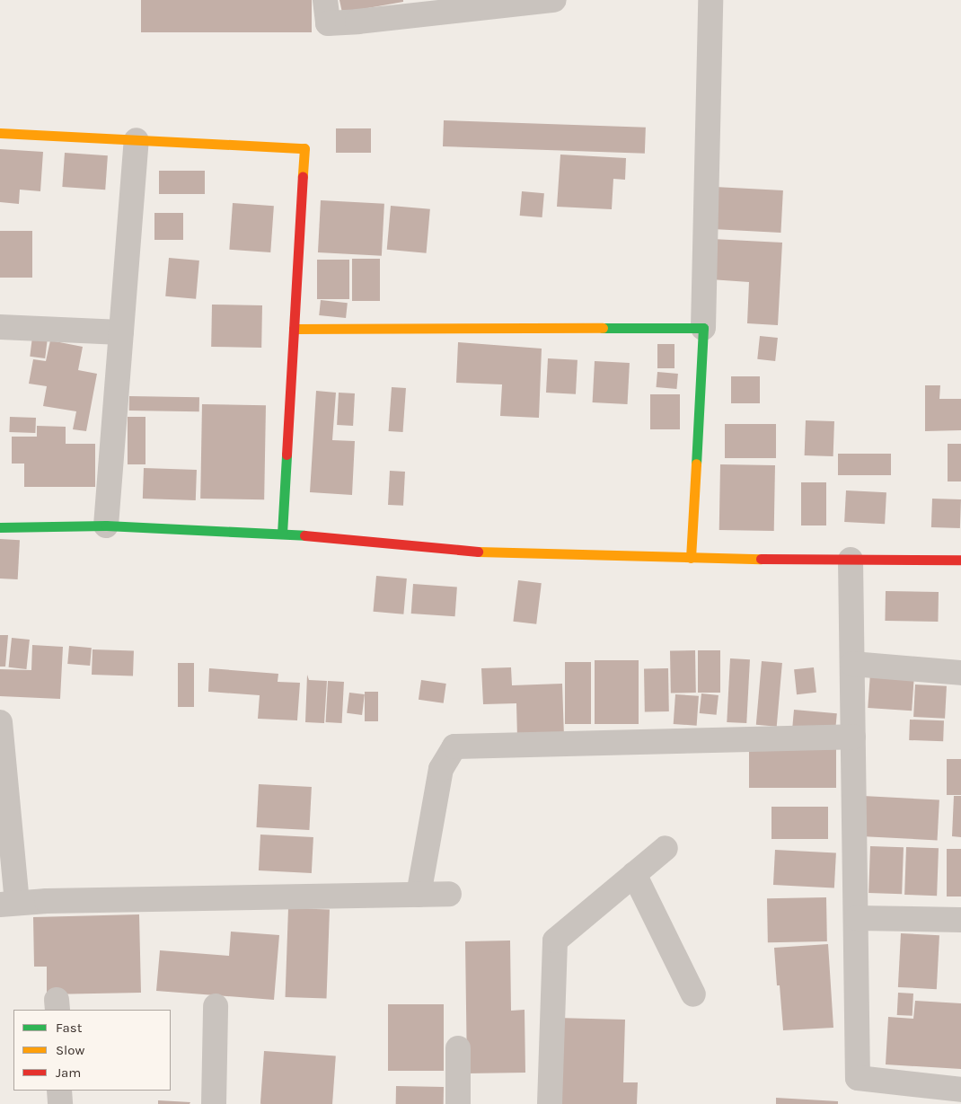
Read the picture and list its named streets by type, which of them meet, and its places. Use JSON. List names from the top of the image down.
{
  "legend": ["Fast", "Slow", "Jam"]
}
